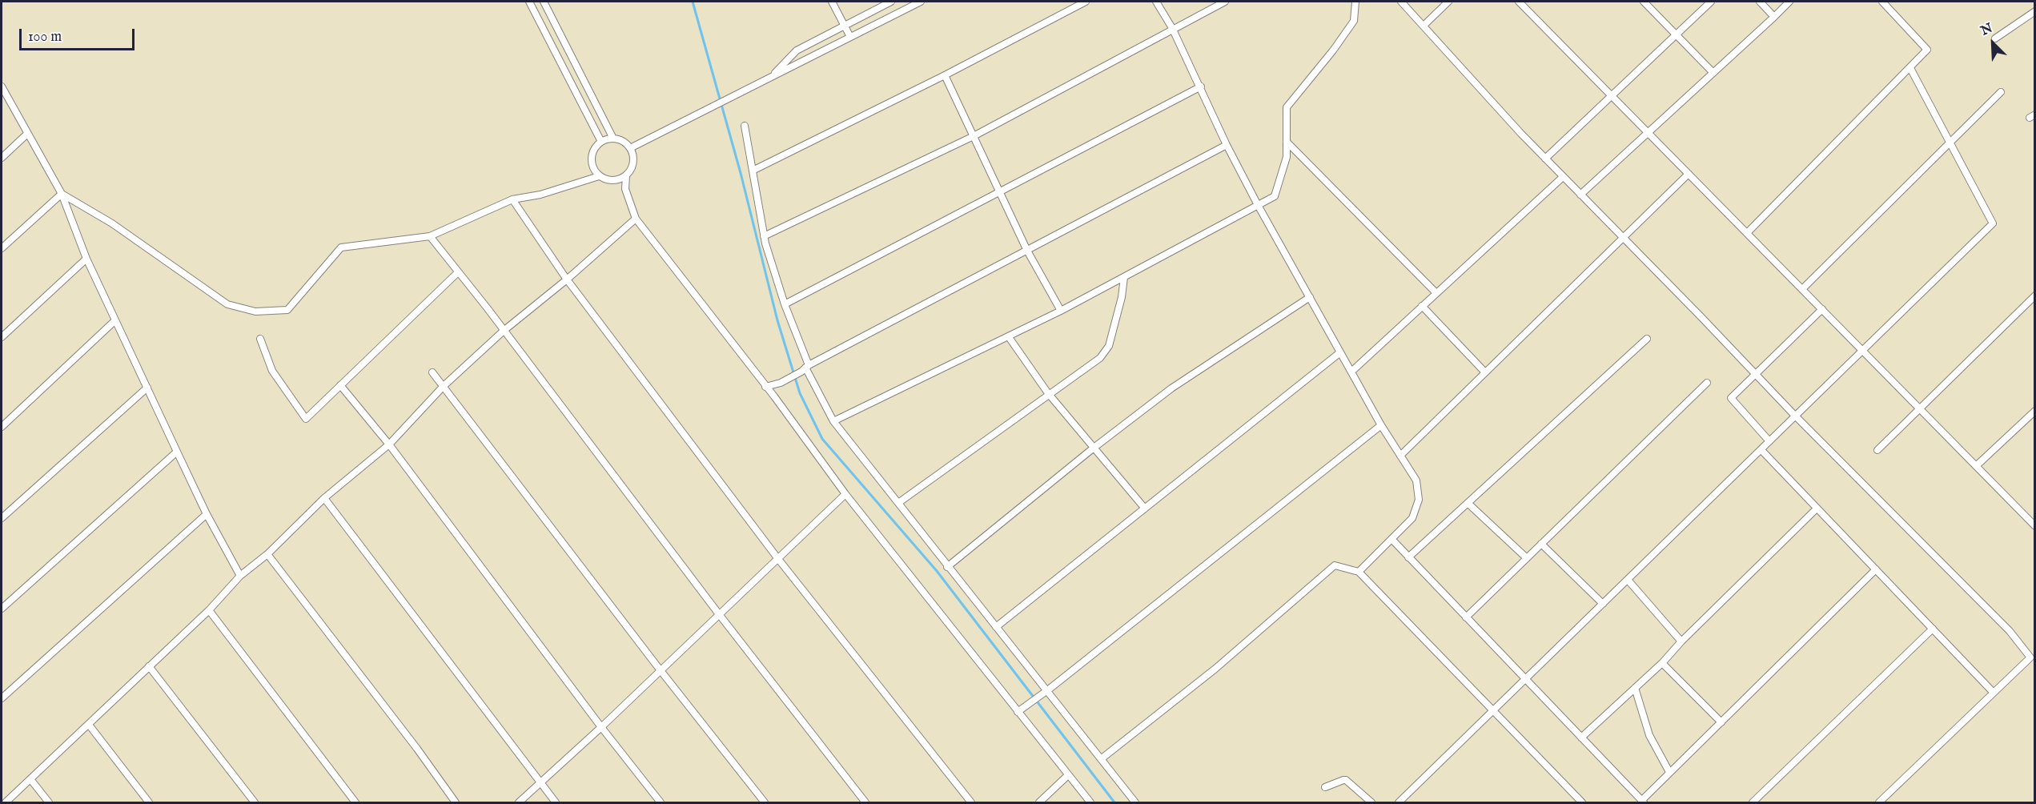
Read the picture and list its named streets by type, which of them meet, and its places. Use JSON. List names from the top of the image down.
{
  "scale_bar": "100 m",
  "north": "top left"
}
